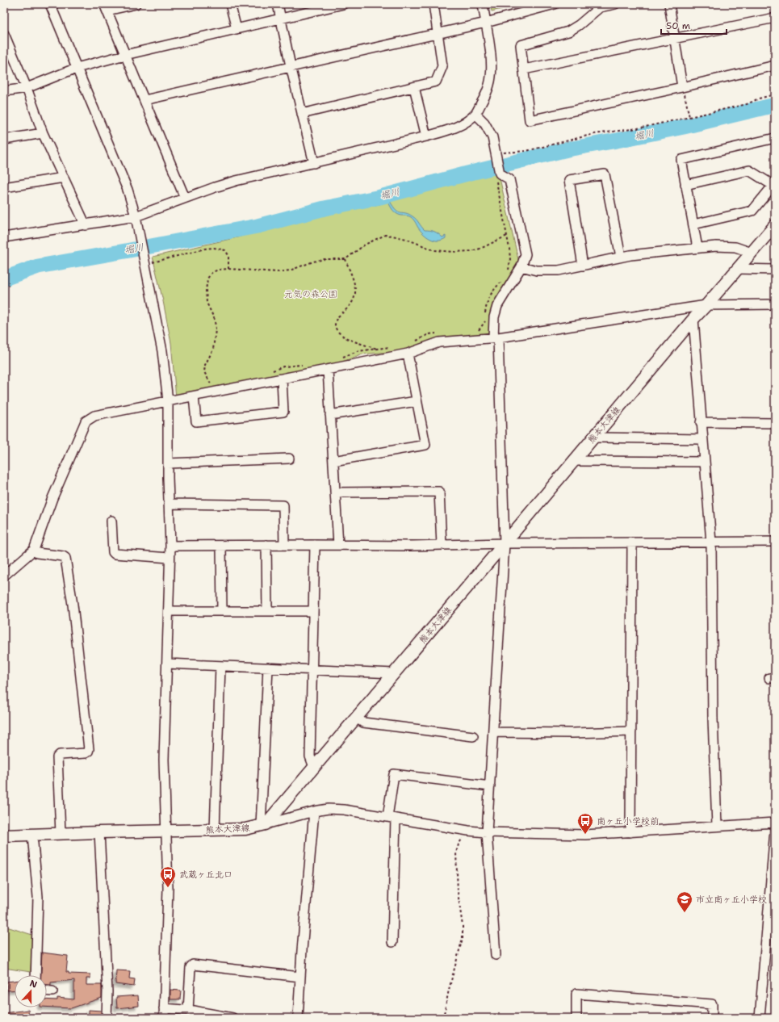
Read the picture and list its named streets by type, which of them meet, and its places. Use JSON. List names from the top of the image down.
{
  "streets": {
    "main road": ["熊本大津線"]
  },
  "water": ["堀川"],
  "parks": ["元気の森公園"],
  "places": {
    "bus stop": ["南ヶ丘小学校前", "武蔵ヶ丘北口"],
    "school or university": ["市立南ヶ丘小学校"]
  },
  "scale_bar": "50 m",
  "north": "top"
}
